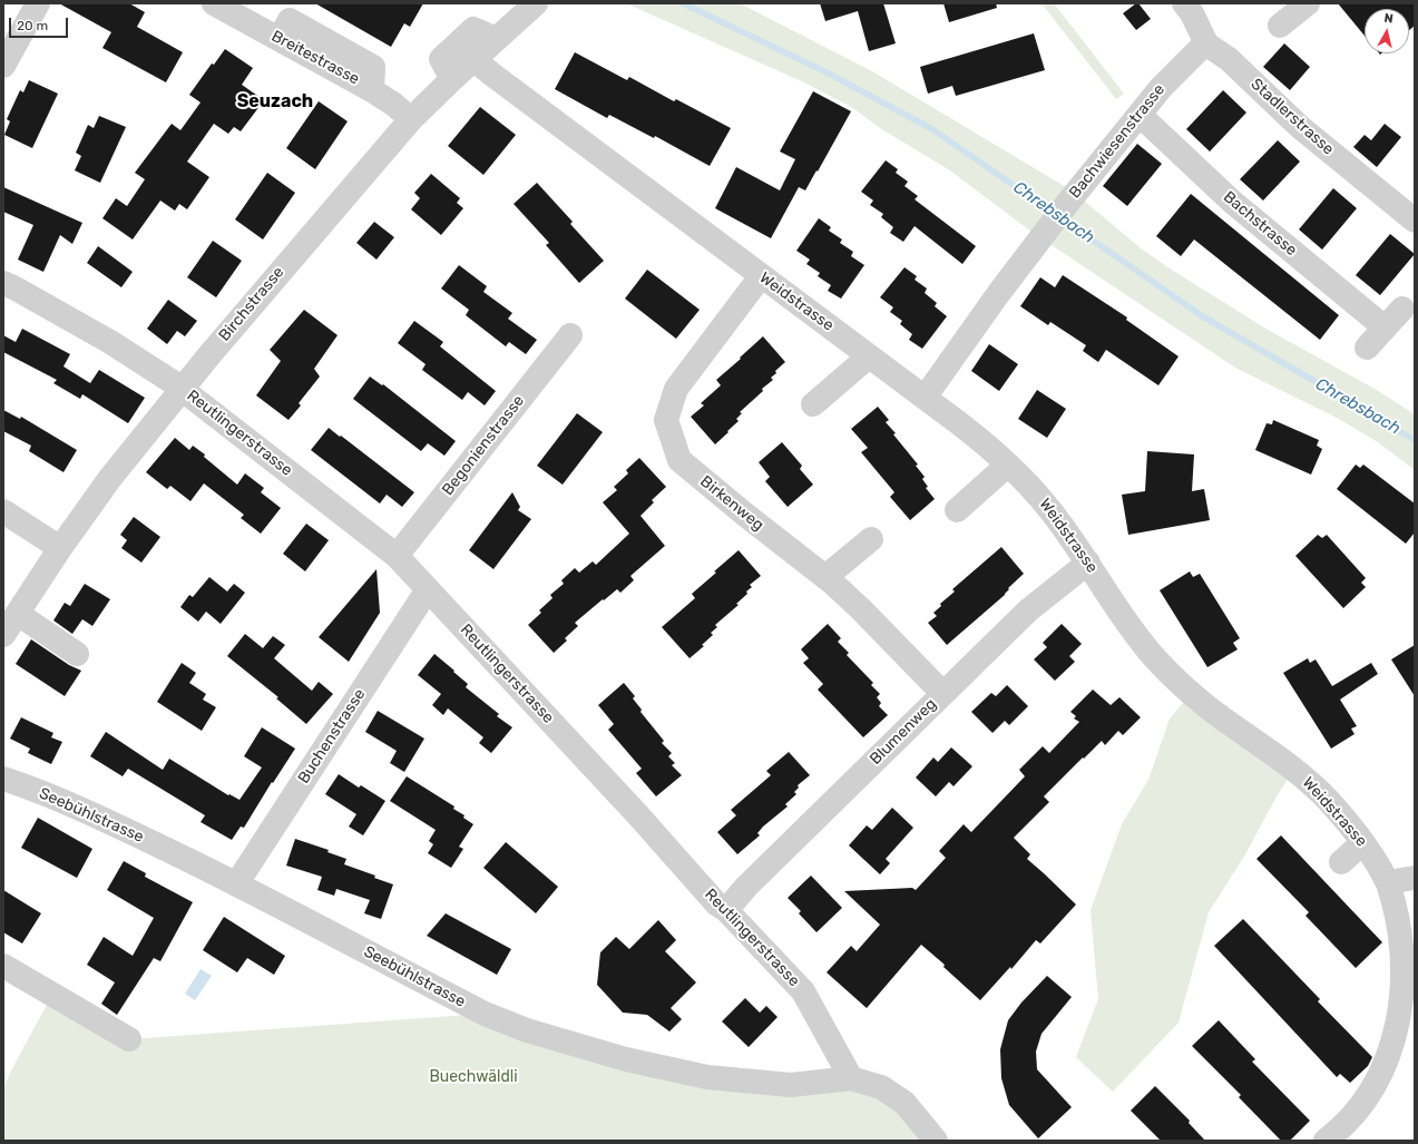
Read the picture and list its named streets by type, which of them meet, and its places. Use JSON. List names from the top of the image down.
{
  "streets": {
    "street": [
      "Breitestrasse",
      "Stadlerstrasse",
      "Bachwiesenstrasse",
      "Bachstrasse",
      "Weidstrasse",
      "Birchstrasse",
      "Reutlingerstrasse",
      "Begonienstrasse",
      "Birkenweg",
      "Blumenweg",
      "Buchenstrasse",
      "Seebühlstrasse"
    ]
  },
  "crossings": [
    ["Breitestrasse", "Birchstrasse"],
    ["Stadlerstrasse", "Bachwiesenstrasse"],
    ["Bachwiesenstrasse", "Bachstrasse"],
    ["Bachwiesenstrasse", "Weidstrasse"],
    ["Weidstrasse", "Birchstrasse"],
    ["Weidstrasse", "Birkenweg"],
    ["Weidstrasse", "Blumenweg"],
    ["Birchstrasse", "Reutlingerstrasse"],
    ["Reutlingerstrasse", "Begonienstrasse"],
    ["Reutlingerstrasse", "Blumenweg"],
    ["Reutlingerstrasse", "Buchenstrasse"],
    ["Reutlingerstrasse", "Seebühlstrasse"],
    ["Birkenweg", "Blumenweg"],
    ["Buchenstrasse", "Seebühlstrasse"]
  ],
  "districts": ["Seuzach"],
  "water": ["Chrebsbach"],
  "parks": ["Buechwäldli"],
  "scale_bar": "20 m",
  "north": "top"
}
